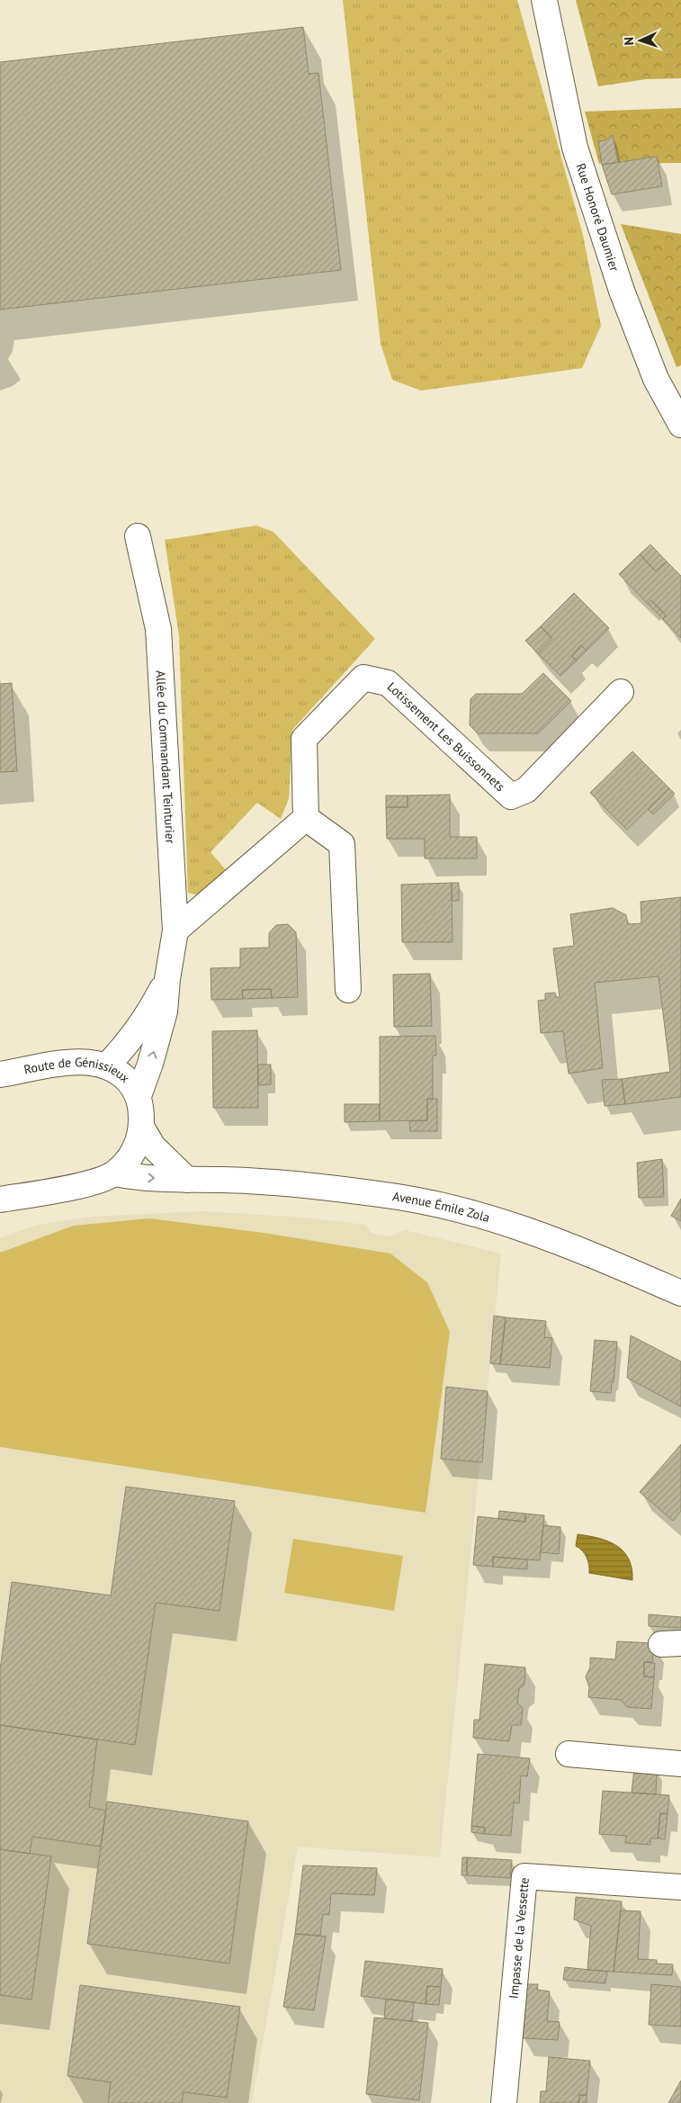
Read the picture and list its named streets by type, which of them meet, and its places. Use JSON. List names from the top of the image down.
{
  "streets": {
    "street": [
      "Rue Honoré Daumier",
      "Lotissement Les Buissonnets",
      "Allée du Commandant Teinturier",
      "Route de Génissieux",
      "Avenue Émile Zola",
      "Impasse de la Vessette"
    ]
  },
  "crossings": [
    ["Allée du Commandant Teinturier", "Route de Génissieux"],
    ["Route de Génissieux", "Avenue Émile Zola"]
  ],
  "north": "left"
}
